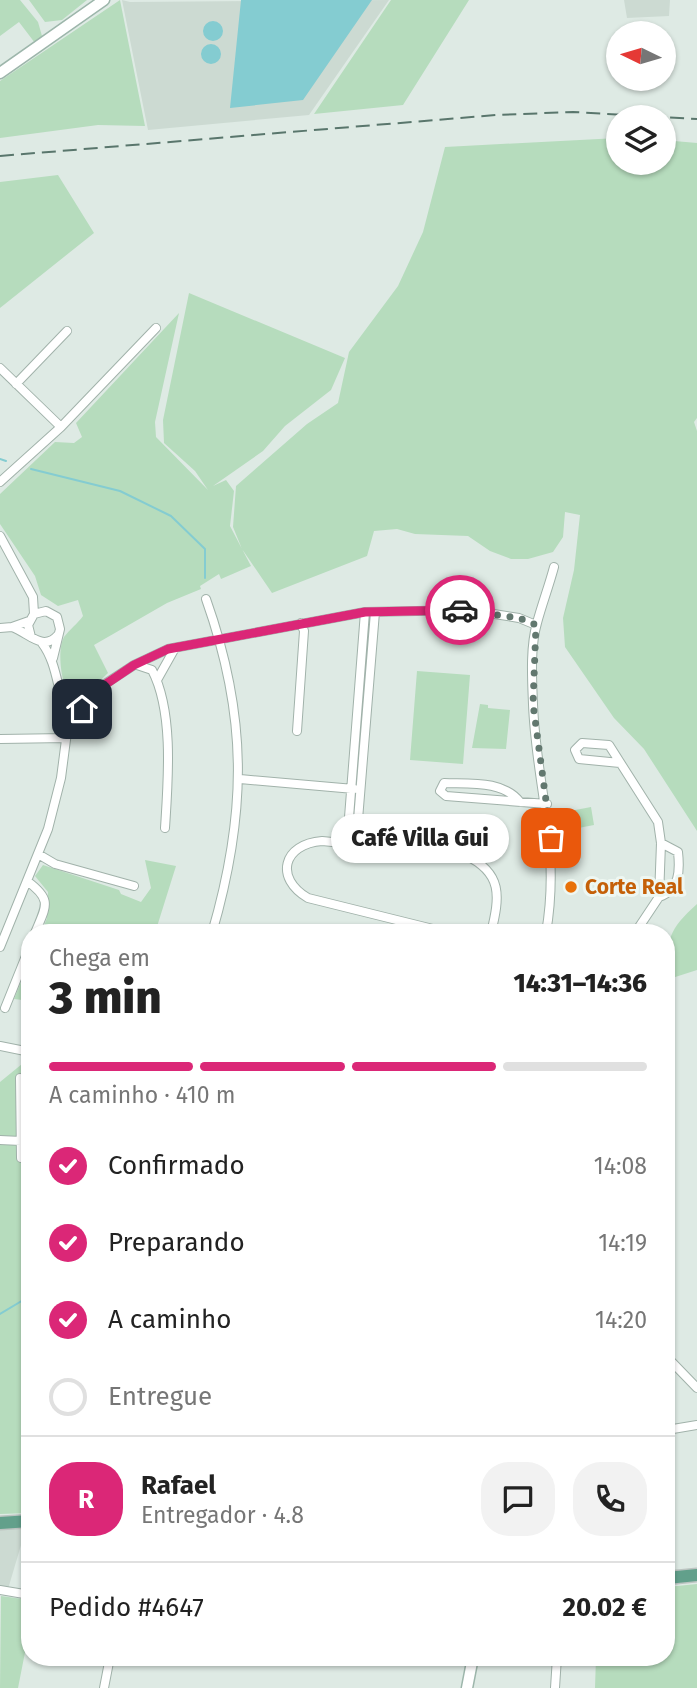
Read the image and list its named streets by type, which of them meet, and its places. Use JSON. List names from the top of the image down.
{
  "places": ["Café Villa Gui", "Corte Real"],
  "north": "left",
  "page": {
    "bubble": "Café Villa Gui",
    "heading": ["3 min", "Chega em", "14:31–14:36"],
    "panel": [
      "Rafael",
      "Entregador · 4.8",
      "Pedido #4647",
      "20.02 €"
    ],
    "bar": "A caminho · 410 m",
    "list": [
      ["Confirmado", "14:08"],
      ["Preparando", "14:19"],
      ["A caminho", "14:20"],
      "Entregue"
    ],
    "round": "R"
  }
}
